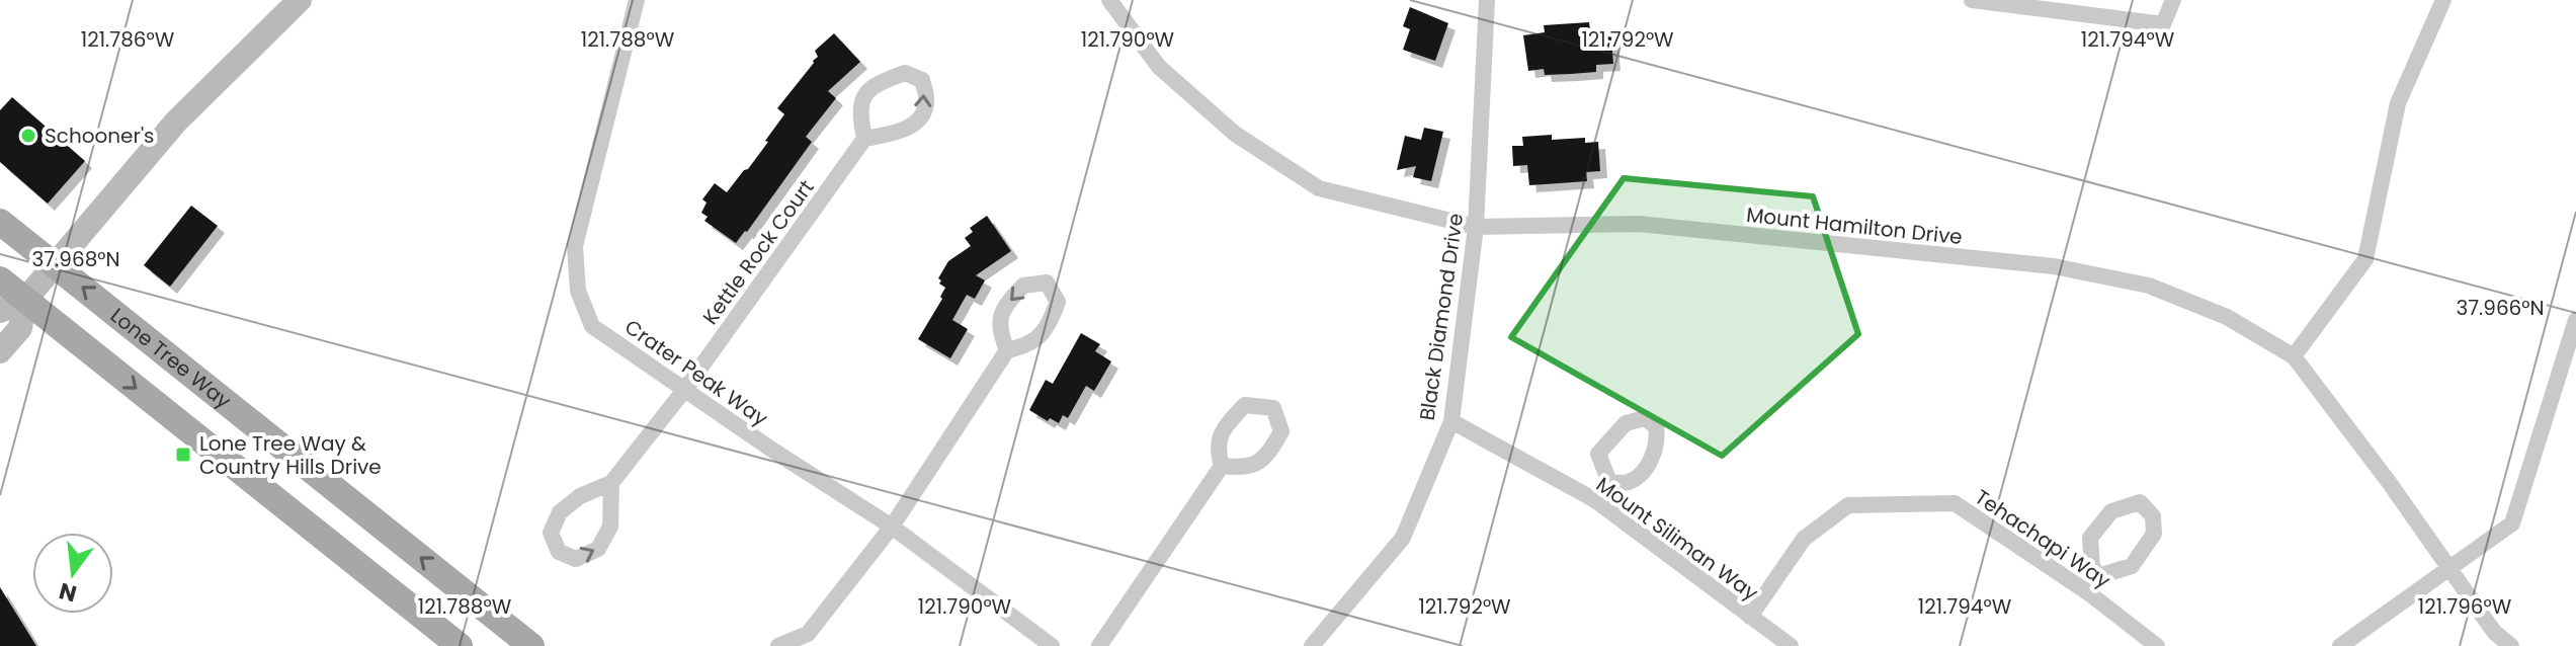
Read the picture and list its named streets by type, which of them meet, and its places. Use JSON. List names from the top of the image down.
{
  "streets": {
    "main road": ["Lone Tree Way"],
    "street": [
      "Mount Hamilton Drive",
      "Kettle Rock Court",
      "Black Diamond Drive",
      "Crater Peak Way",
      "Mount Siliman Way",
      "Tehachapi Way"
    ]
  },
  "crossings": [
    ["Mount Hamilton Drive", "Black Diamond Drive"],
    ["Kettle Rock Court", "Crater Peak Way"],
    ["Black Diamond Drive", "Mount Siliman Way"],
    ["Mount Siliman Way", "Tehachapi Way"]
  ],
  "places": {
    "other": ["Schooner's"],
    "transit": ["Lone Tree Way & Country Hills Drive"]
  },
  "north": "bottom",
  "coordinates": [
    "121.786°W",
    "121.788°W",
    "121.790°W",
    "121.792°W",
    "121.794°W",
    "37.968°N",
    "37.966°N",
    "121.796°W"
  ]
}
